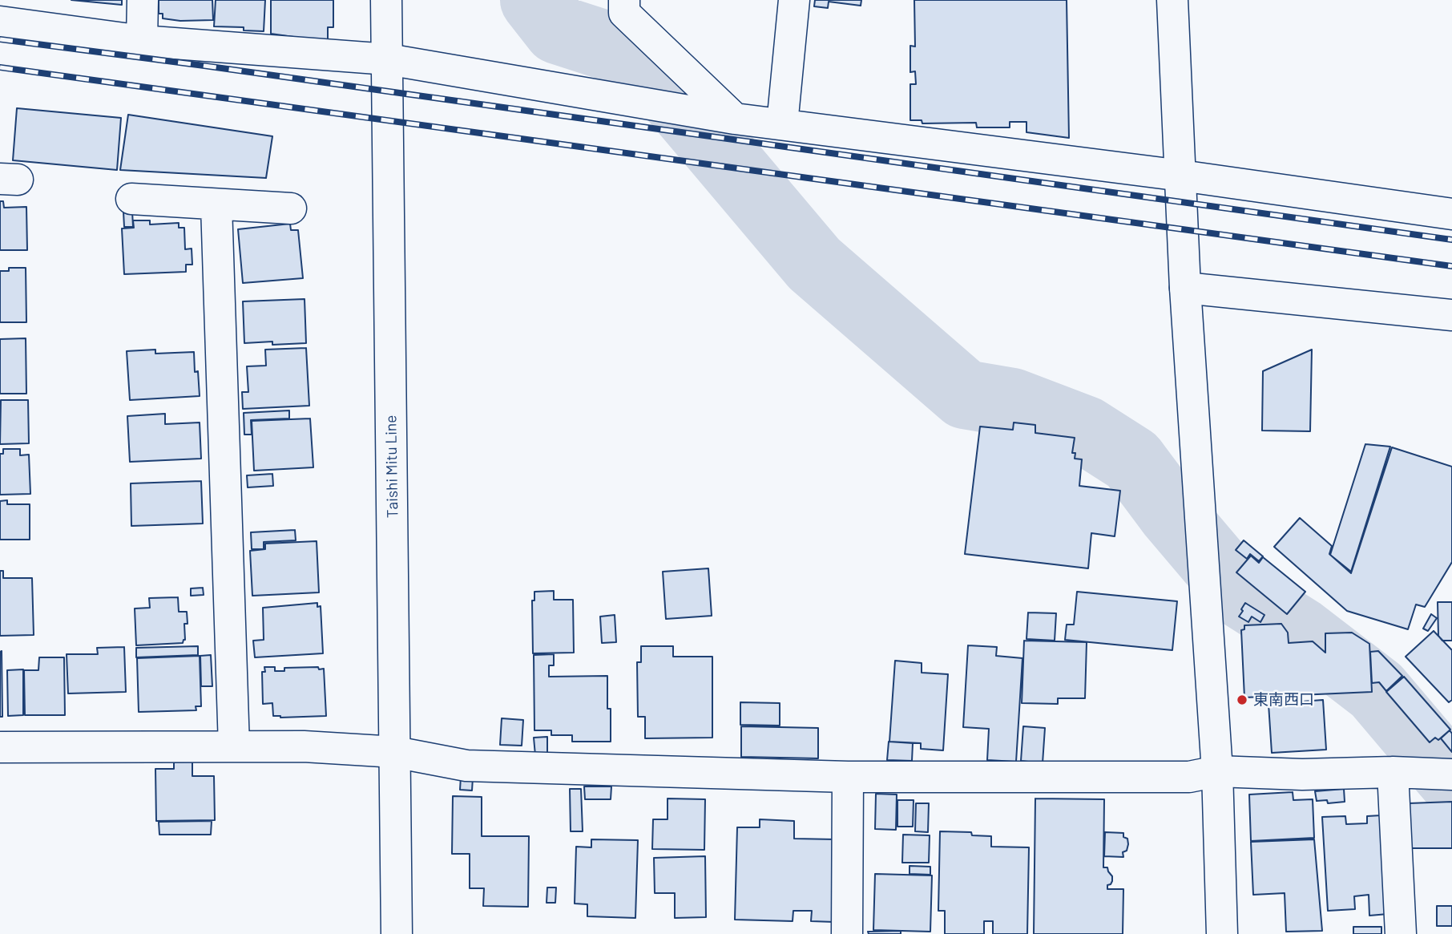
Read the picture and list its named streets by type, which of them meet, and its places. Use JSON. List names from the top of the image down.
{
  "streets": {
    "street": ["Taishi Mitu Line"]
  },
  "places": ["東南西口"]
}
